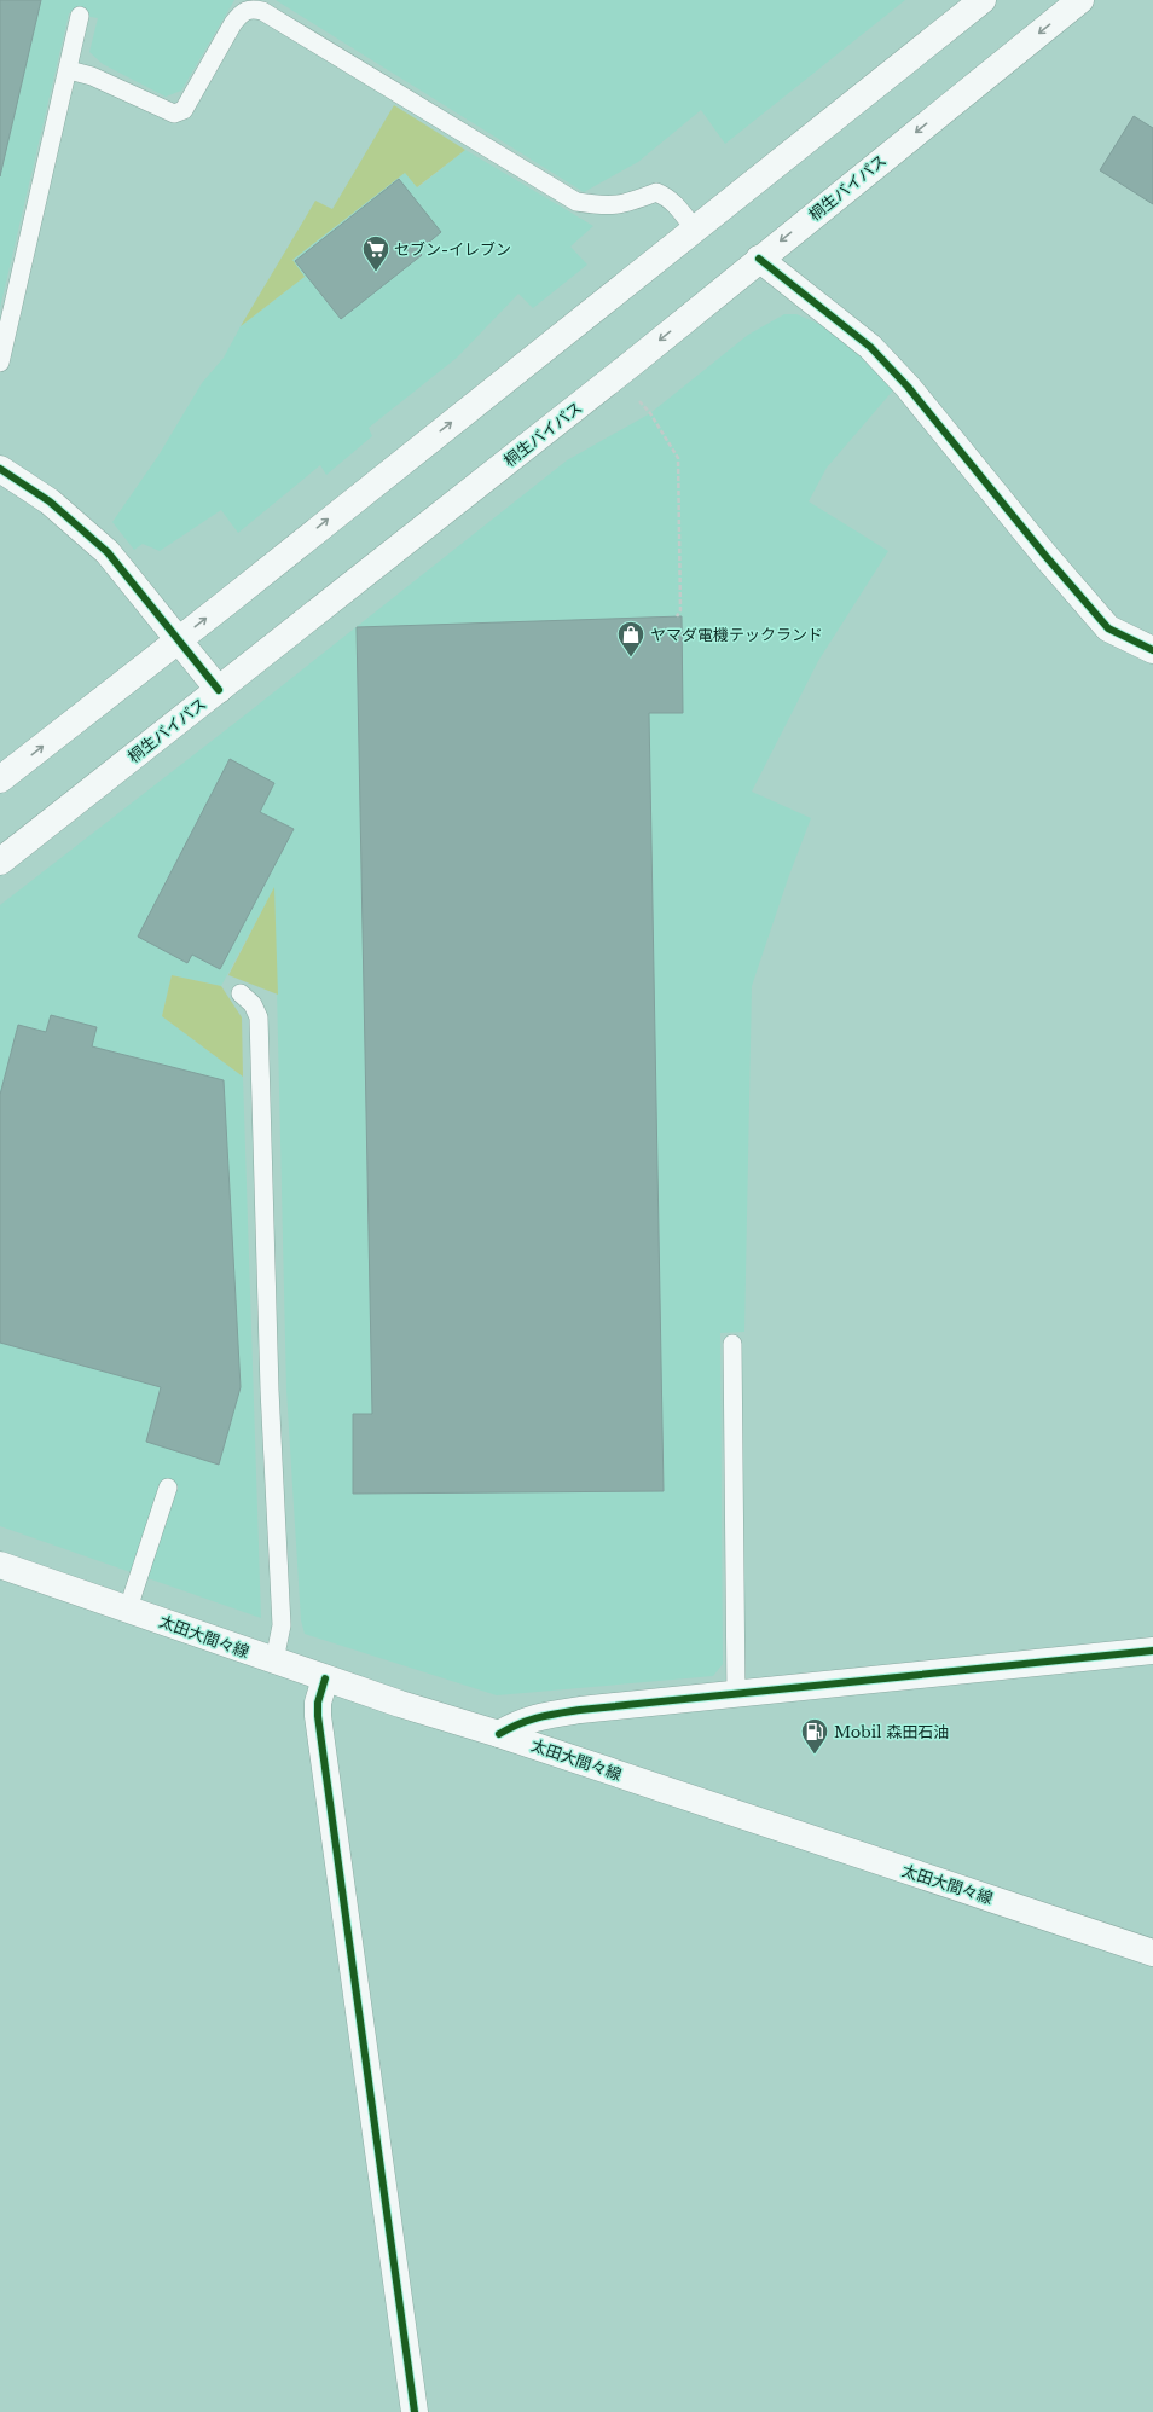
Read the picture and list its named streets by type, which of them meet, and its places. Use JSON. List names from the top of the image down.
{
  "streets": {
    "main road": ["桐生バイパス", "太田大間々線"]
  },
  "places": {
    "supermarket": ["セブン-イレブン"],
    "shop": ["ヤマダ電機テックランド"],
    "fuel station": ["Mobil 森田石油"]
  }
}
